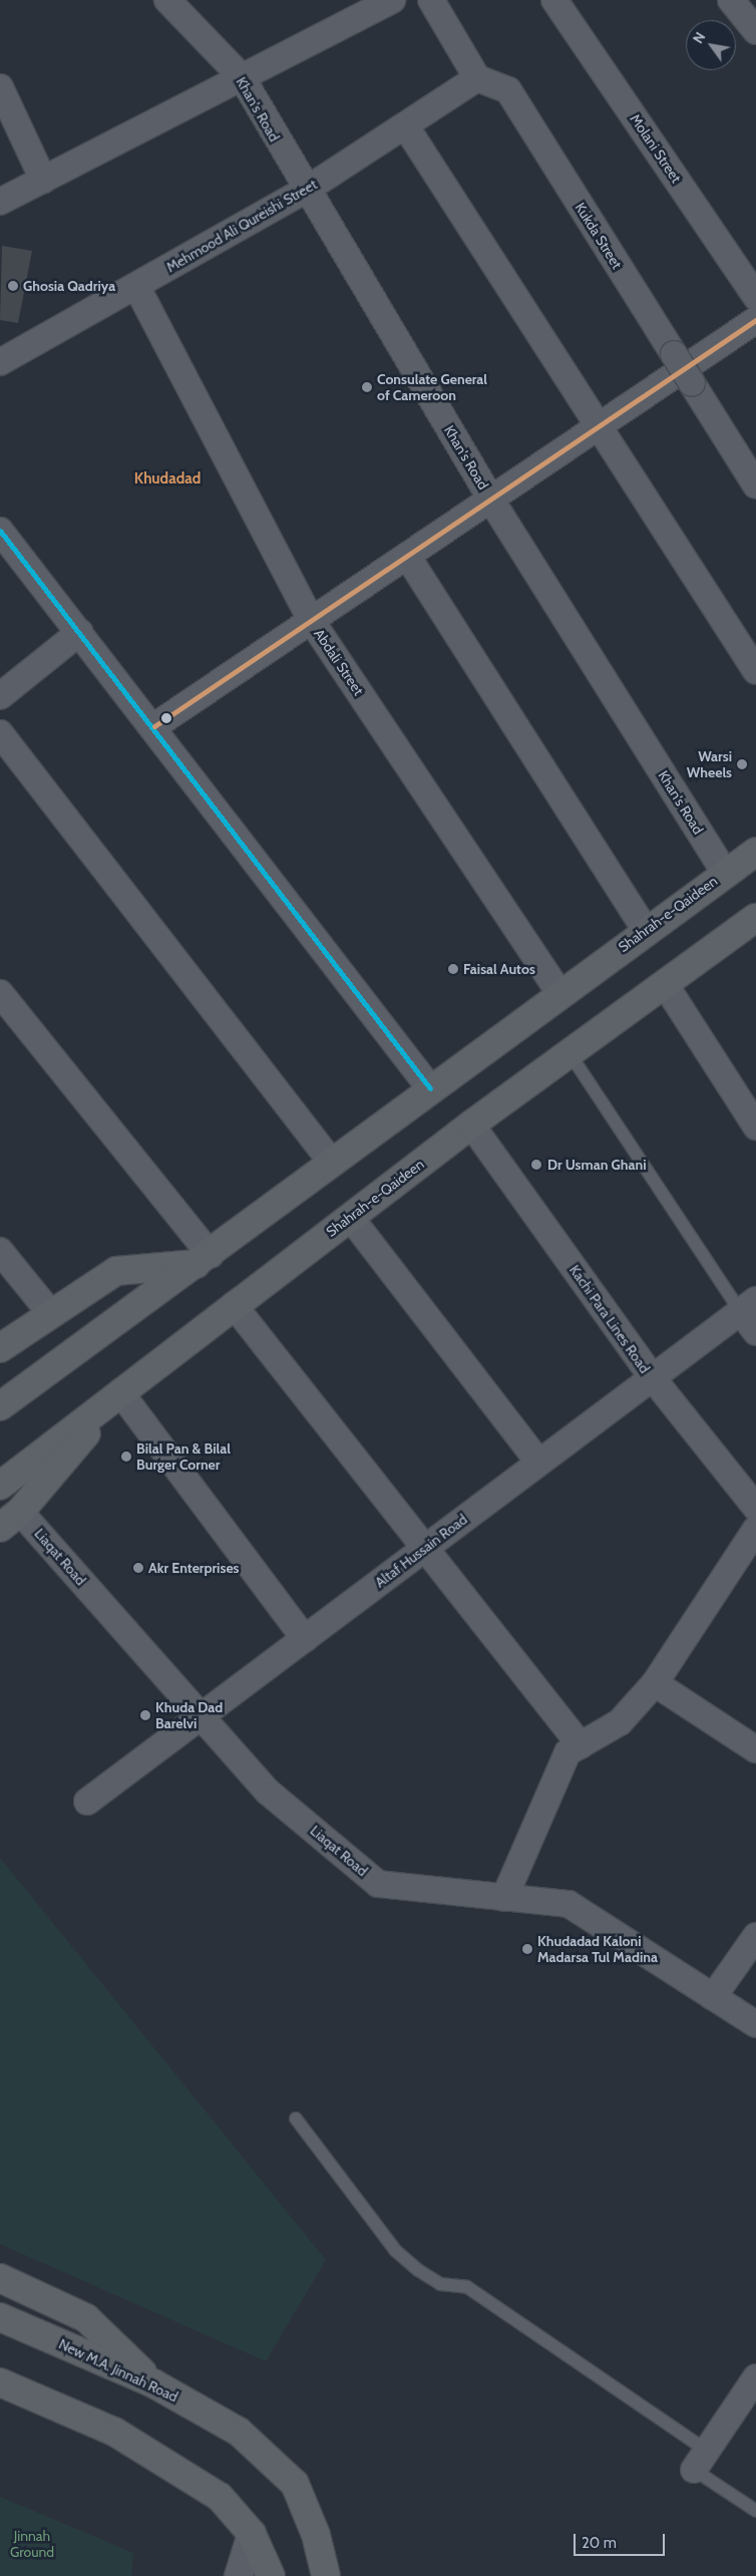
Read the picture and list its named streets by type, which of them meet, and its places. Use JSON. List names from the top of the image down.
{
  "streets": {
    "main road": ["Shahrah-e-Qaideen", "New M.A. Jinnah Road"],
    "street": [
      "Khan's Road",
      "Molani Street",
      "Mehmood Ali Qureishi Street",
      "Kukda Street",
      "Abdali Street",
      "Kachi Para Lines Road",
      "Altaf Hussain Road",
      "Liaqat Road"
    ]
  },
  "crossings": [
    ["Khan's Road", "Mehmood Ali Qureishi Street"],
    ["Khan's Road", "Shahrah-e-Qaideen"],
    ["Mehmood Ali Qureishi Street", "Kukda Street"],
    ["Mehmood Ali Qureishi Street", "Abdali Street"],
    ["Abdali Street", "Shahrah-e-Qaideen"],
    ["Shahrah-e-Qaideen", "Kachi Para Lines Road"],
    ["Kachi Para Lines Road", "Altaf Hussain Road"],
    ["Altaf Hussain Road", "Liaqat Road"]
  ],
  "districts": ["Khudadad"],
  "parks": ["Jinnah Ground"],
  "places": [
    "Ghosia Qadriya",
    "Consulate General of Cameroon",
    "Warsi Wheels",
    "Faisal Autos",
    "Dr Usman Ghani",
    "Bilal Pan & Bilal Burger Corner",
    "Akr Enterprises",
    "Khuda Dad Barelvi",
    "Khudadad Kaloni Madarsa Tul Madina"
  ],
  "scale_bar": "20 m",
  "north": "top left"
}
